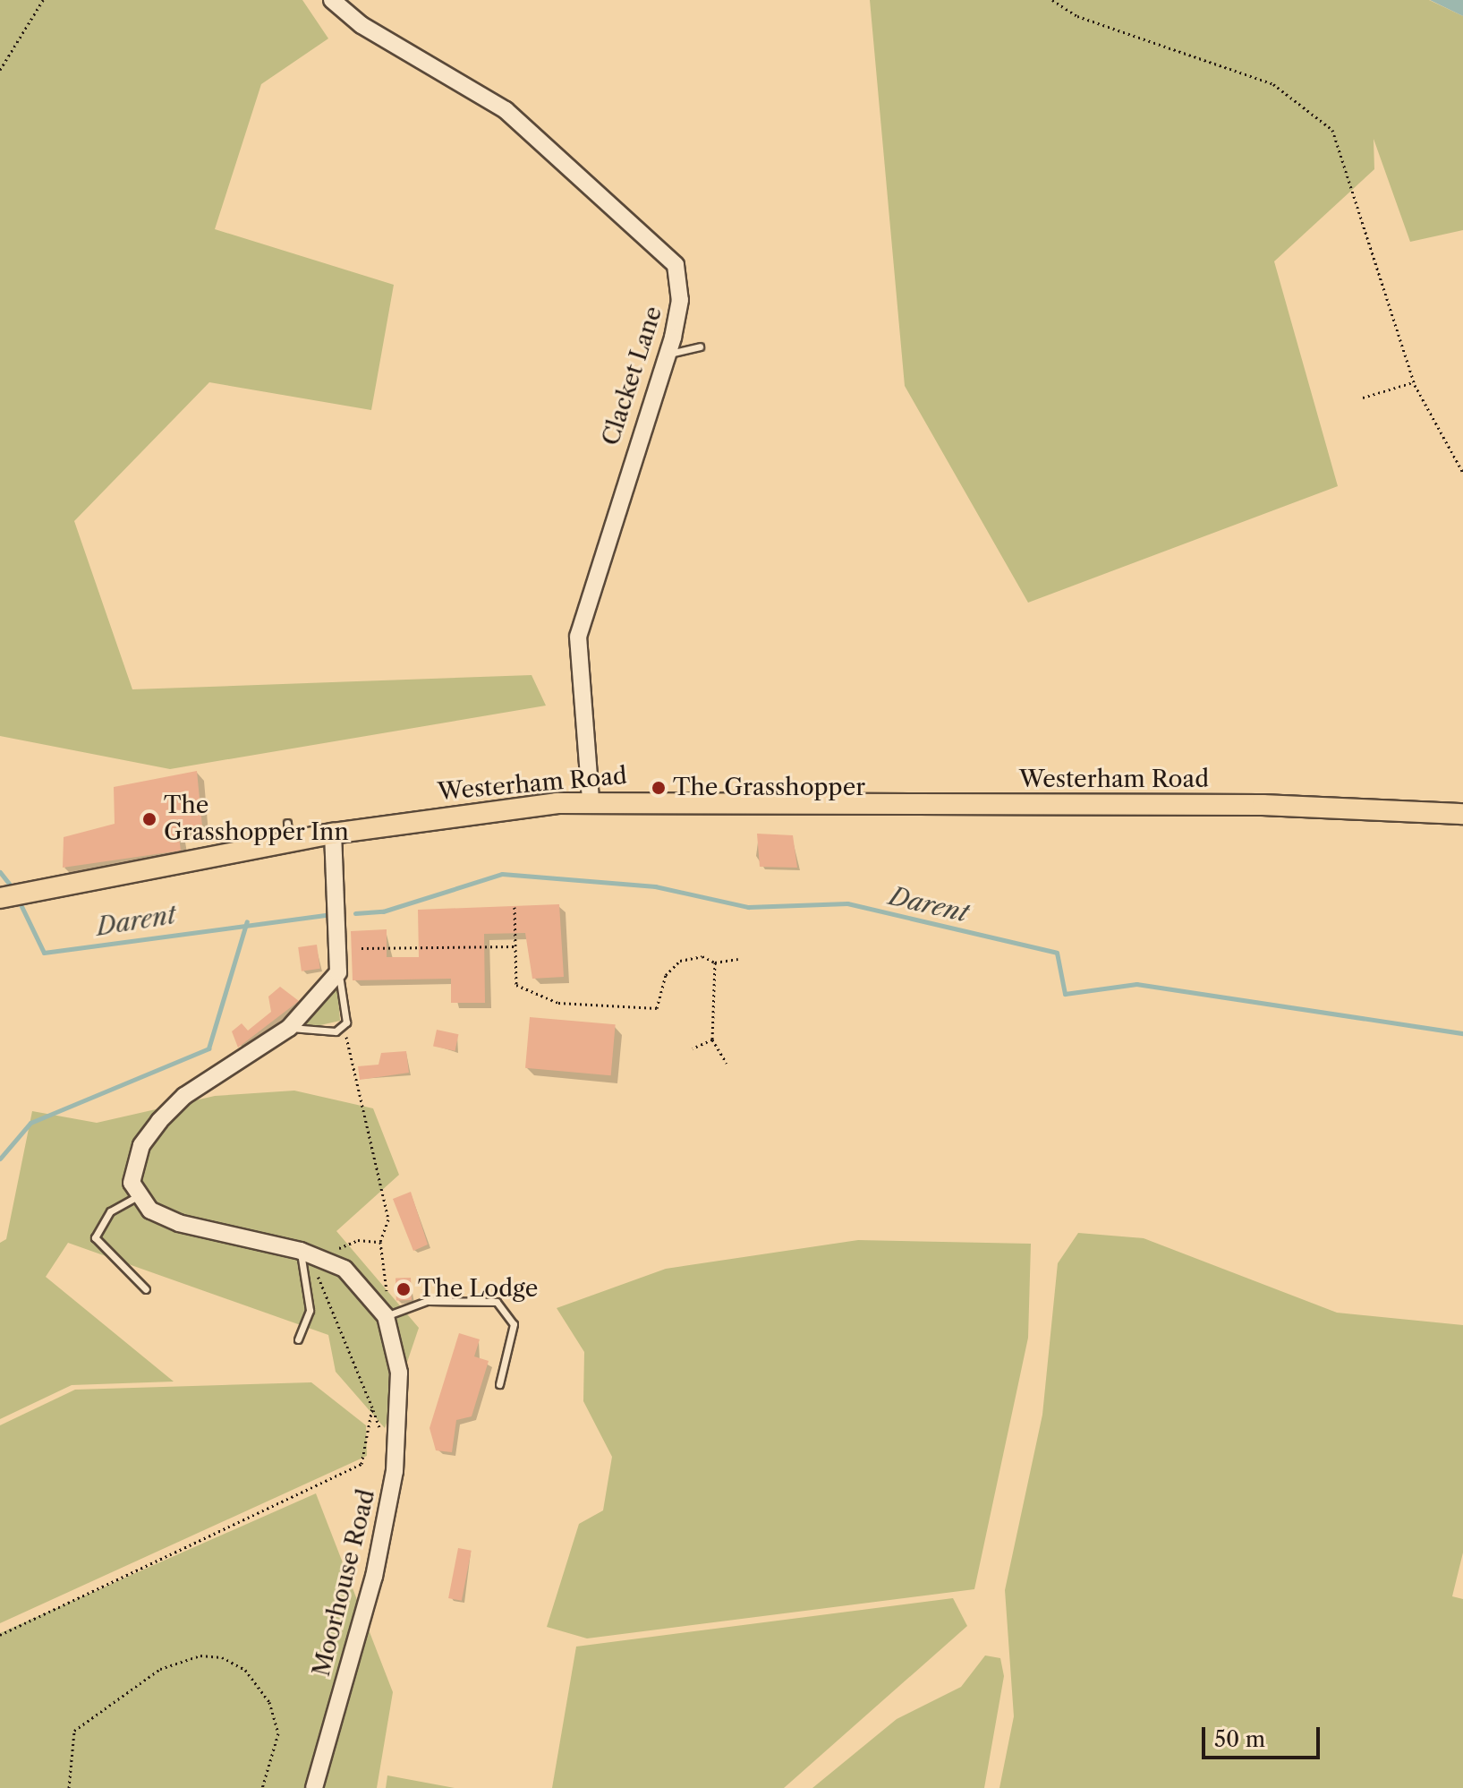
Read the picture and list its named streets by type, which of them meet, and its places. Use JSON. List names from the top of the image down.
{
  "streets": {
    "main road": ["Westerham Road"],
    "street": ["Clacket Lane", "Moorhouse Road"]
  },
  "crossings": [
    ["Clacket Lane", "Westerham Road"]
  ],
  "water": ["Darent"],
  "places": ["The Grasshopper", "The Grasshopper Inn", "The Lodge"],
  "scale_bar": "50 m"
}
